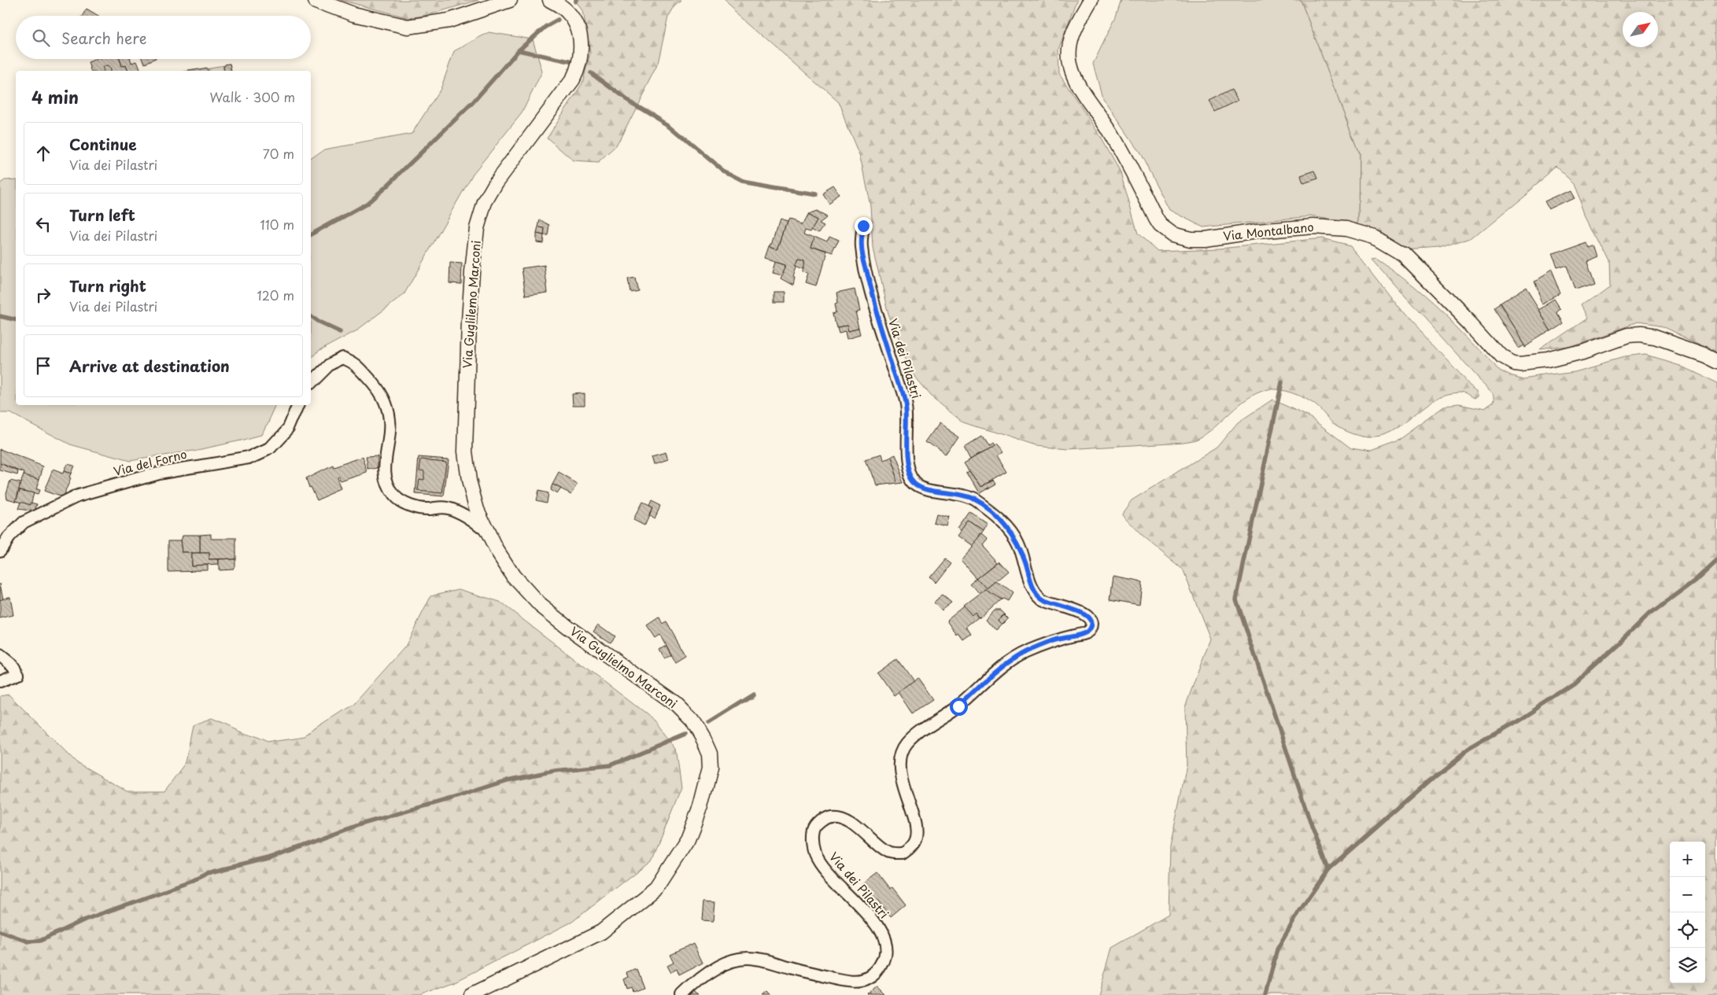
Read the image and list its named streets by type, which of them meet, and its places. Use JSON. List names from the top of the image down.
{
  "streets": {
    "street": [
      "Via Montalbano",
      "Via Guglilemo Marconi",
      "Via dei Pilastri",
      "Via del Forno",
      "Via Guglielmo Marconi"
    ]
  },
  "crossings": [
    ["Via Guglilemo Marconi", "Via Guglielmo Marconi"]
  ],
  "north": "top right",
  "page": {
    "search": "Search here",
    "heading": ["4 min", "Walk · 300 m"],
    "list": [
      ["Continue", "Via dei Pilastri", "70 m"],
      ["Turn left", "Via dei Pilastri", "110 m"],
      ["Turn right", "Via dei Pilastri", "120 m"],
      "Arrive at destination"
    ],
    "map_buttons": ["+", "−"]
  }
}
